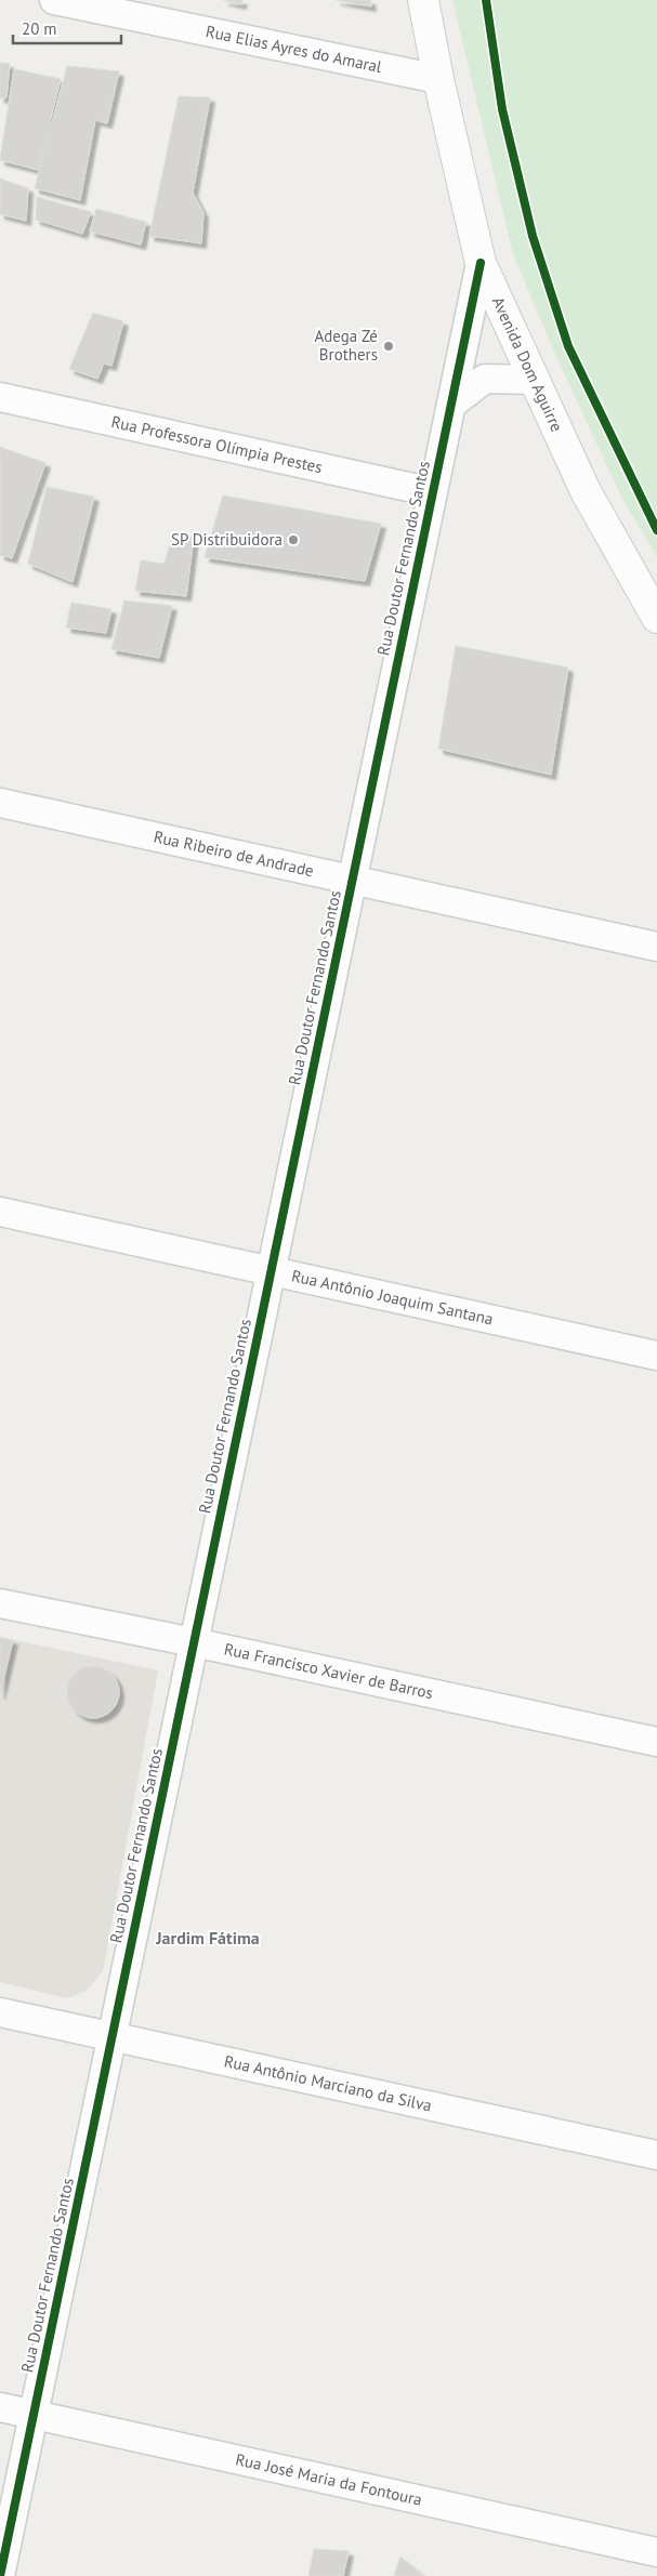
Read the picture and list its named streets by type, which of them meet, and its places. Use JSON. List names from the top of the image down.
{
  "streets": {
    "main road": ["Avenida Dom Aguirre"],
    "street": [
      "Rua Elias Ayres do Amaral",
      "Rua Professora Olímpia Prestes",
      "Rua Doutor Fernando Santos",
      "Rua Ribeiro de Andrade",
      "Rua Antônio Joaquim Santana",
      "Rua Francisco Xavier de Barros",
      "Rua Antônio Marciano da Silva",
      "Rua José Maria da Fontoura"
    ]
  },
  "crossings": [
    ["Rua Elias Ayres do Amaral", "Avenida Dom Aguirre"],
    ["Avenida Dom Aguirre", "Rua Doutor Fernando Santos"],
    ["Rua Professora Olímpia Prestes", "Rua Doutor Fernando Santos"],
    ["Rua Doutor Fernando Santos", "Rua Ribeiro de Andrade"],
    ["Rua Doutor Fernando Santos", "Rua Antônio Joaquim Santana"],
    ["Rua Doutor Fernando Santos", "Rua Francisco Xavier de Barros"],
    ["Rua Doutor Fernando Santos", "Rua Antônio Marciano da Silva"],
    ["Rua Doutor Fernando Santos", "Rua José Maria da Fontoura"]
  ],
  "districts": ["Jardim Fátima"],
  "places": ["Adega Zé Brothers", "SP Distribuidora"],
  "scale_bar": "20 m"
}
